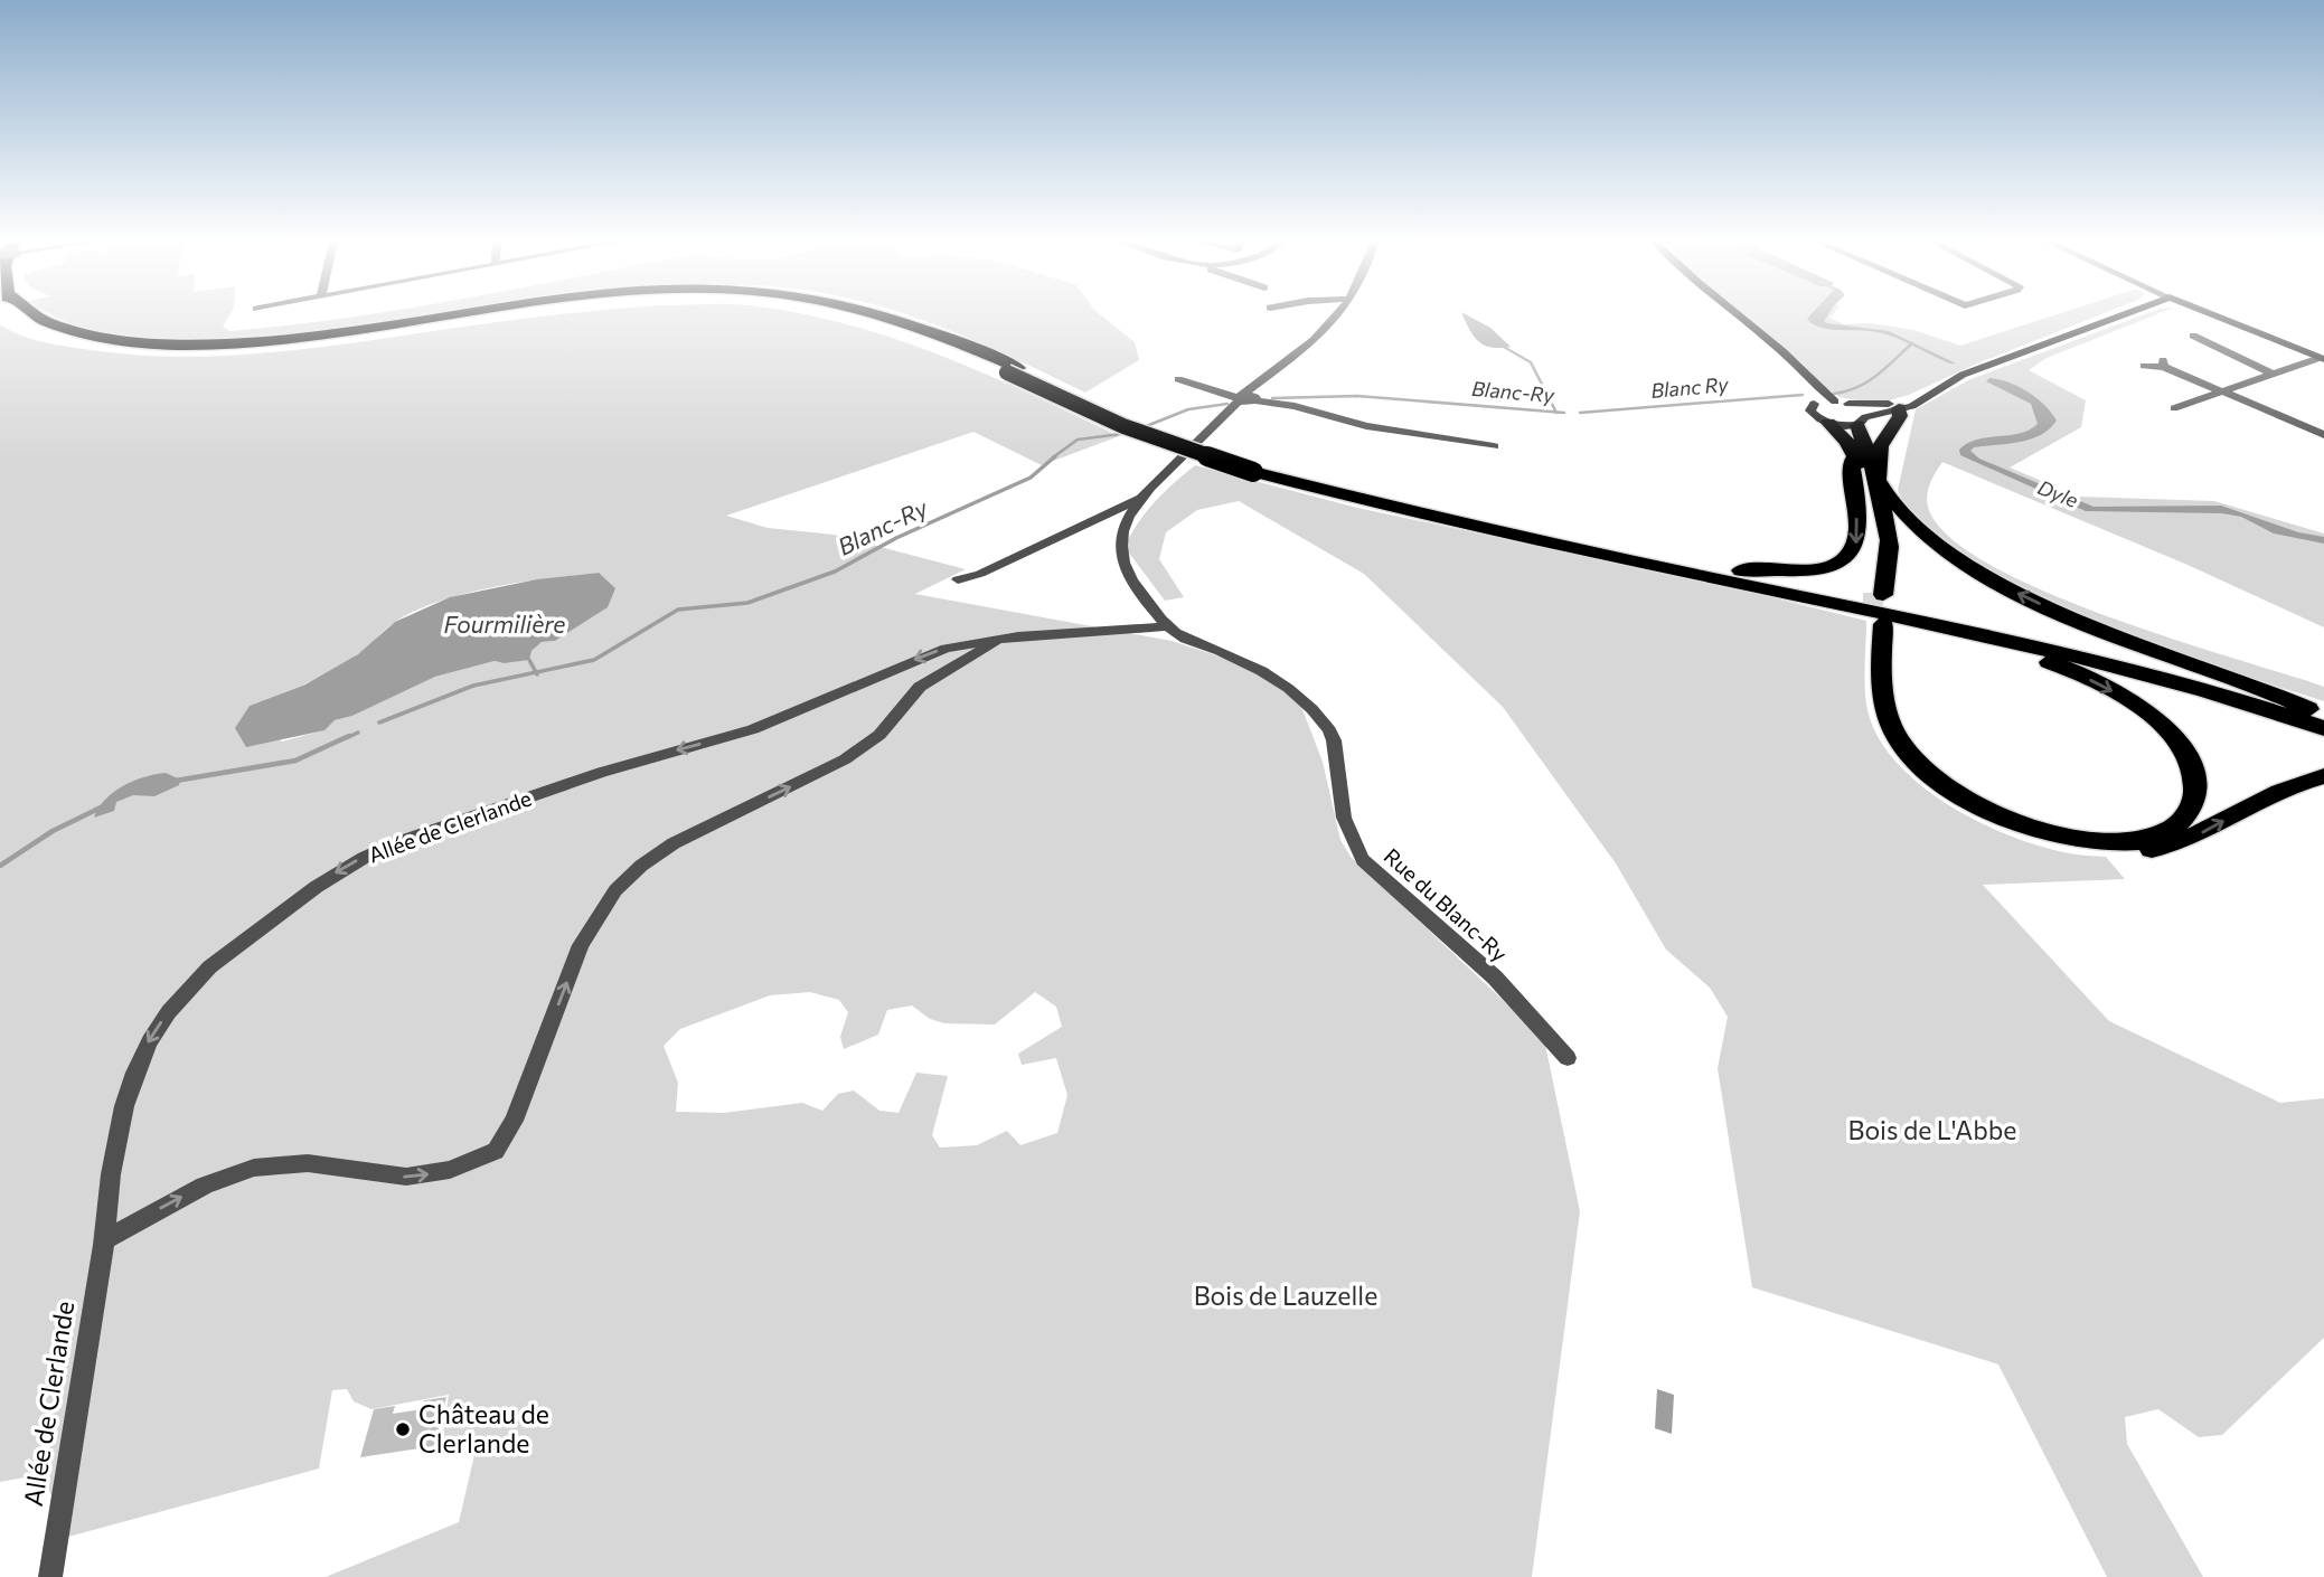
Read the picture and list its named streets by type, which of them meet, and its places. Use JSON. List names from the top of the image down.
{
  "streets": {
    "street": ["Allée de Clerlande", "Rue du Blanc-Ry"]
  },
  "crossings": [
    ["Allée de Clerlande", "Rue du Blanc-Ry"]
  ],
  "water": [
    "Blanc Ry",
    "Blanc-Ry",
    "Dyle",
    "Fourmilière"
  ],
  "parks": ["Bois de L'Abbe", "Bois de Lauzelle"],
  "places": ["Château de Clerlande"]
}
